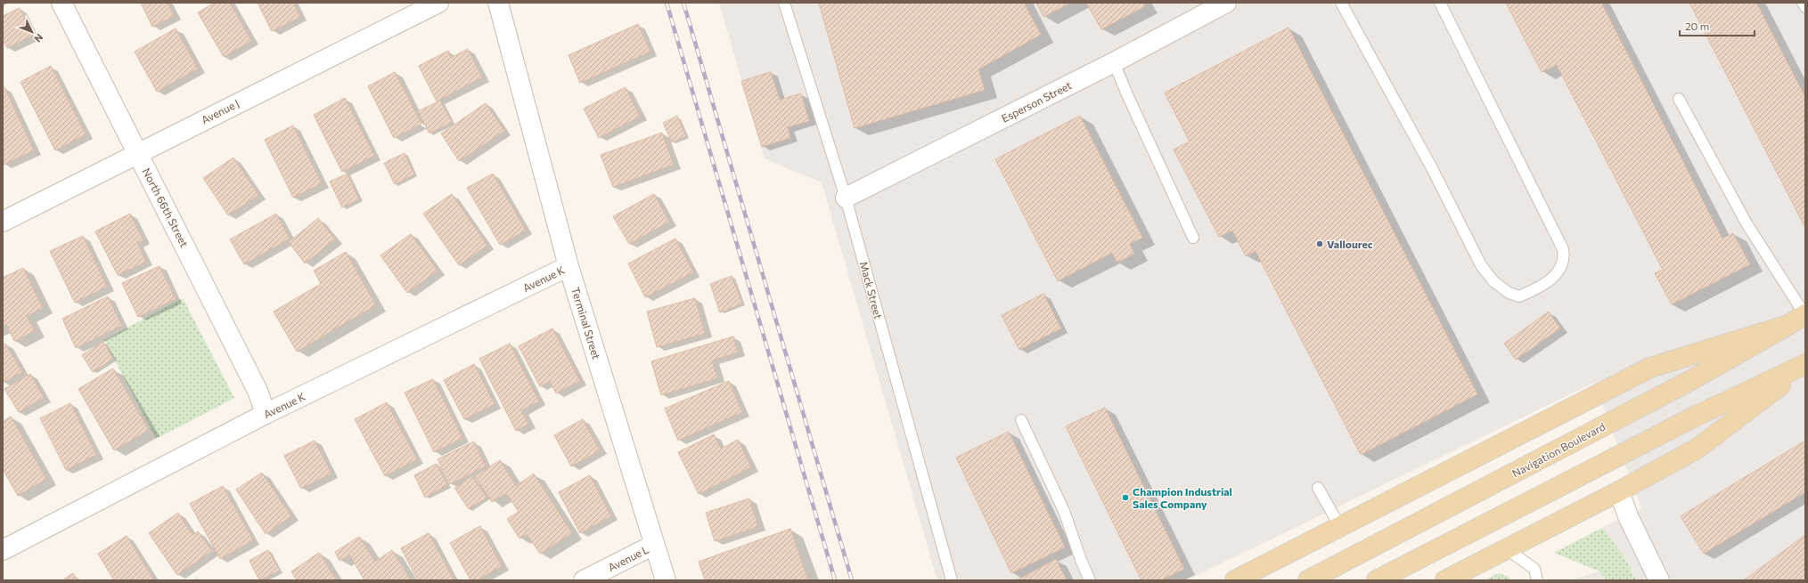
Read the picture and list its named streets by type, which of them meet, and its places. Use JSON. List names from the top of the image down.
{
  "streets": {
    "main road": ["Navigation Boulevard"],
    "street": [
      "Esperson Street",
      "Avenue J",
      "North 66th Street",
      "Avenue K",
      "Terminal Street",
      "Avenue L"
    ],
    "lane": ["Mack Street"]
  },
  "crossings": [
    ["Esperson Street", "Mack Street"],
    ["Avenue J", "North 66th Street"],
    ["North 66th Street", "Avenue K"],
    ["Avenue K", "Terminal Street"],
    ["Terminal Street", "Avenue L"]
  ],
  "places": ["Vallourec", "Champion Industrial Sales Company"],
  "scale_bar": "20 m",
  "north": "bottom right"
}
